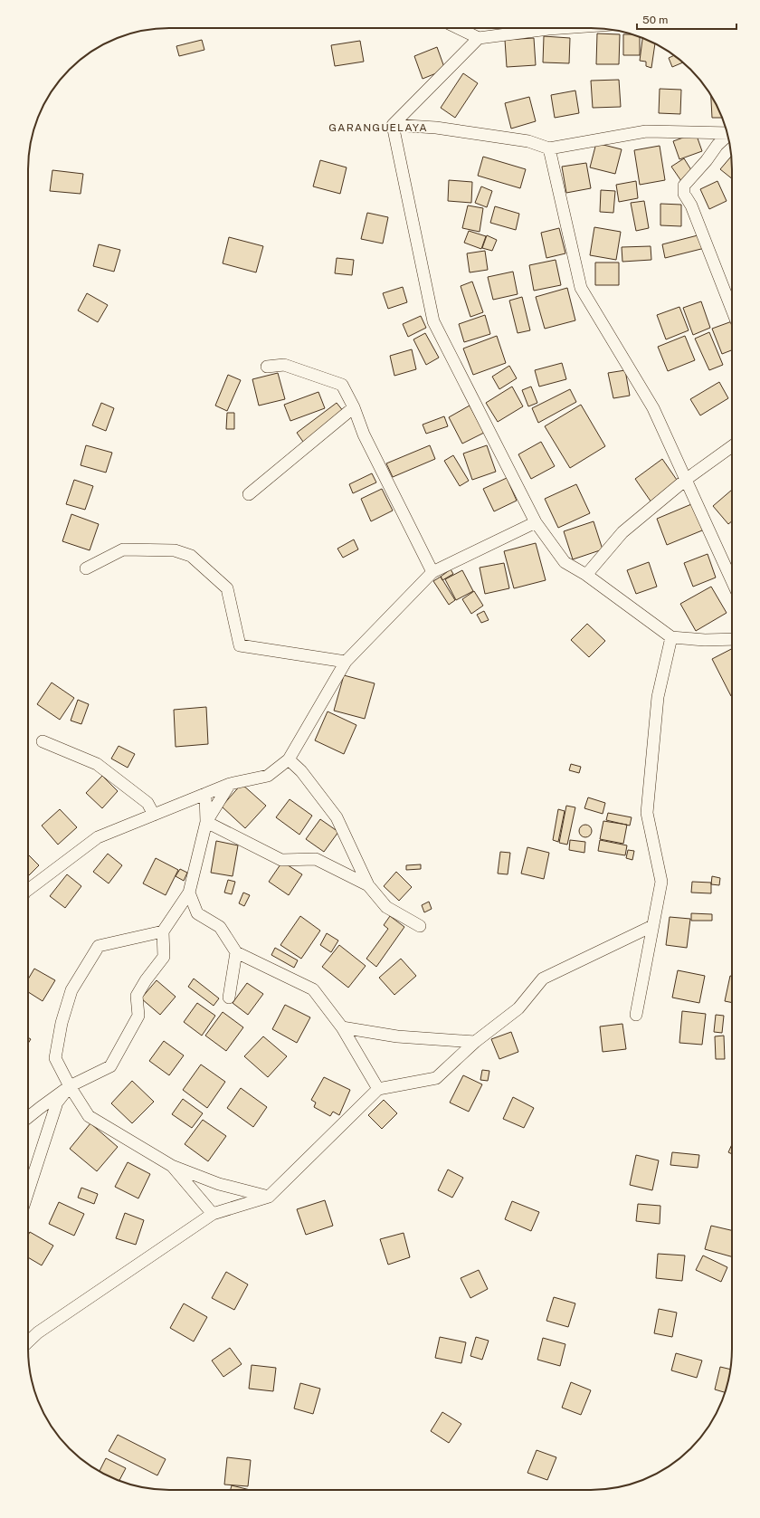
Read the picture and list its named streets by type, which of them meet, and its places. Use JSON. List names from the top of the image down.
{
  "districts": ["GARANGUELAYA"],
  "scale_bar": "50 m"
}
